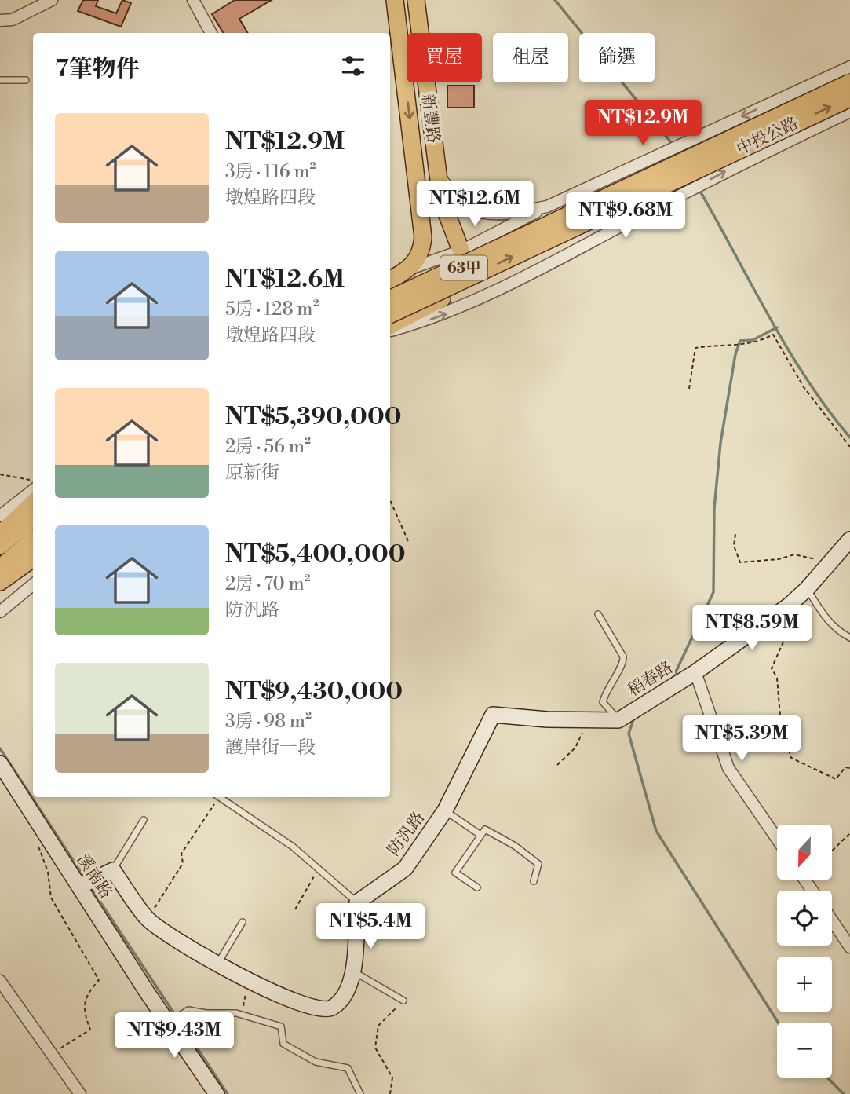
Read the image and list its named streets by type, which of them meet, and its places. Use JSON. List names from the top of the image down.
{
  "streets": {
    "main road": ["新豐路", "中投公路", "63甲"],
    "street": ["稻春路", "防汎路", "溪南路"]
  },
  "crossings": [
    ["新豐路", "63甲"],
    ["稻春路", "防汎路"]
  ],
  "north": "bottom",
  "page": {
    "chip": ["買屋", "租屋", "篩選"],
    "heading": "7筆物件",
    "list": [
      {
        "name": "NT$12.9M",
        "note": "3房 · 116 m² · 墩煌路四段"
      },
      {
        "name": "NT$12.6M",
        "note": "5房 · 128 m² · 墩煌路四段"
      },
      {
        "name": "NT$5,390,000",
        "note": "2房 · 56 m² · 原新街"
      },
      {
        "name": "NT$5,400,000",
        "note": "2房 · 70 m² · 防汎路"
      },
      {
        "name": "NT$9,430,000",
        "note": "3房 · 98 m² · 護岸街一段"
      }
    ],
    "price": [
      "NT$12.9M",
      "NT$12.6M",
      "NT$9.68M",
      "NT$8.59M",
      "NT$5.39M",
      "NT$5.4M",
      "NT$9.43M"
    ],
    "map_buttons": ["+", "−"]
  }
}
